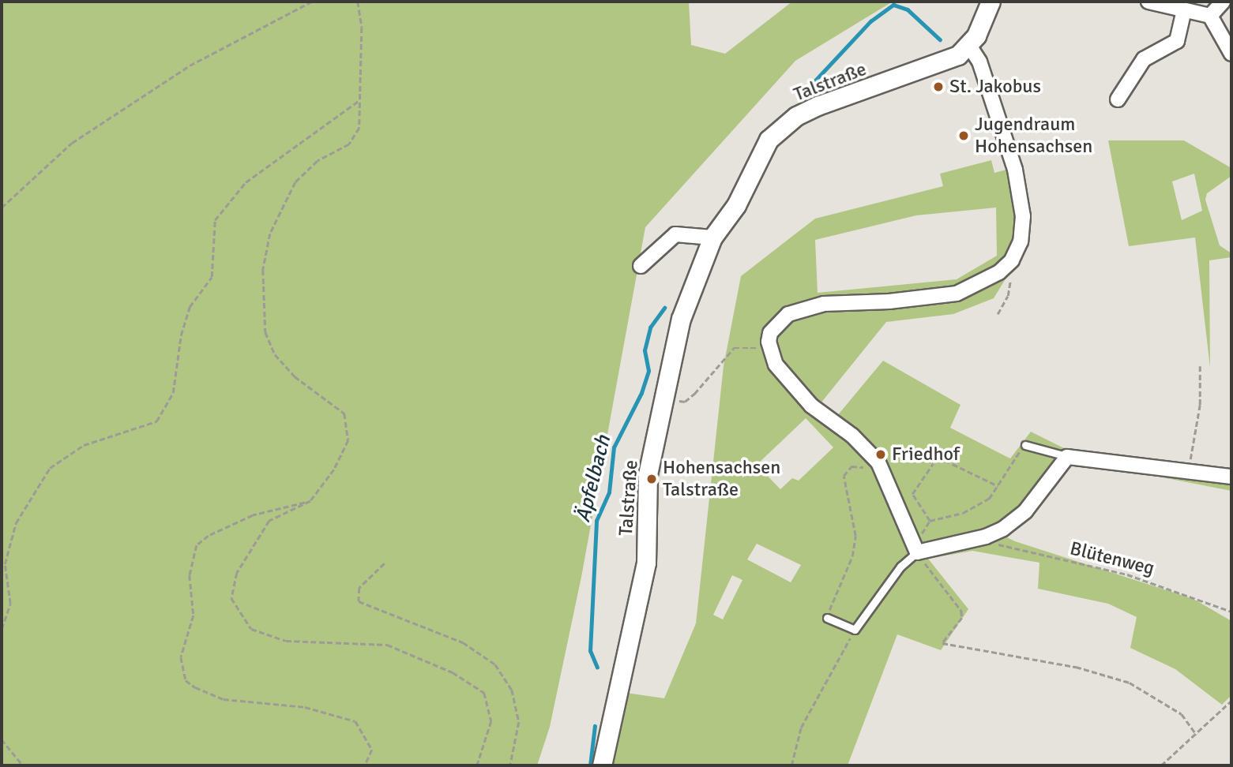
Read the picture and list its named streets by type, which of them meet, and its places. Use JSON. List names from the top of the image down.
{
  "streets": {
    "street": ["Talstraße"],
    "path": ["Blütenweg"]
  },
  "water": ["Äpfelbach"],
  "places": [
    "St. Jakobus",
    "Jugendraum Hohensachsen",
    "Friedhof",
    "Hohensachsen Talstraße"
  ]
}
